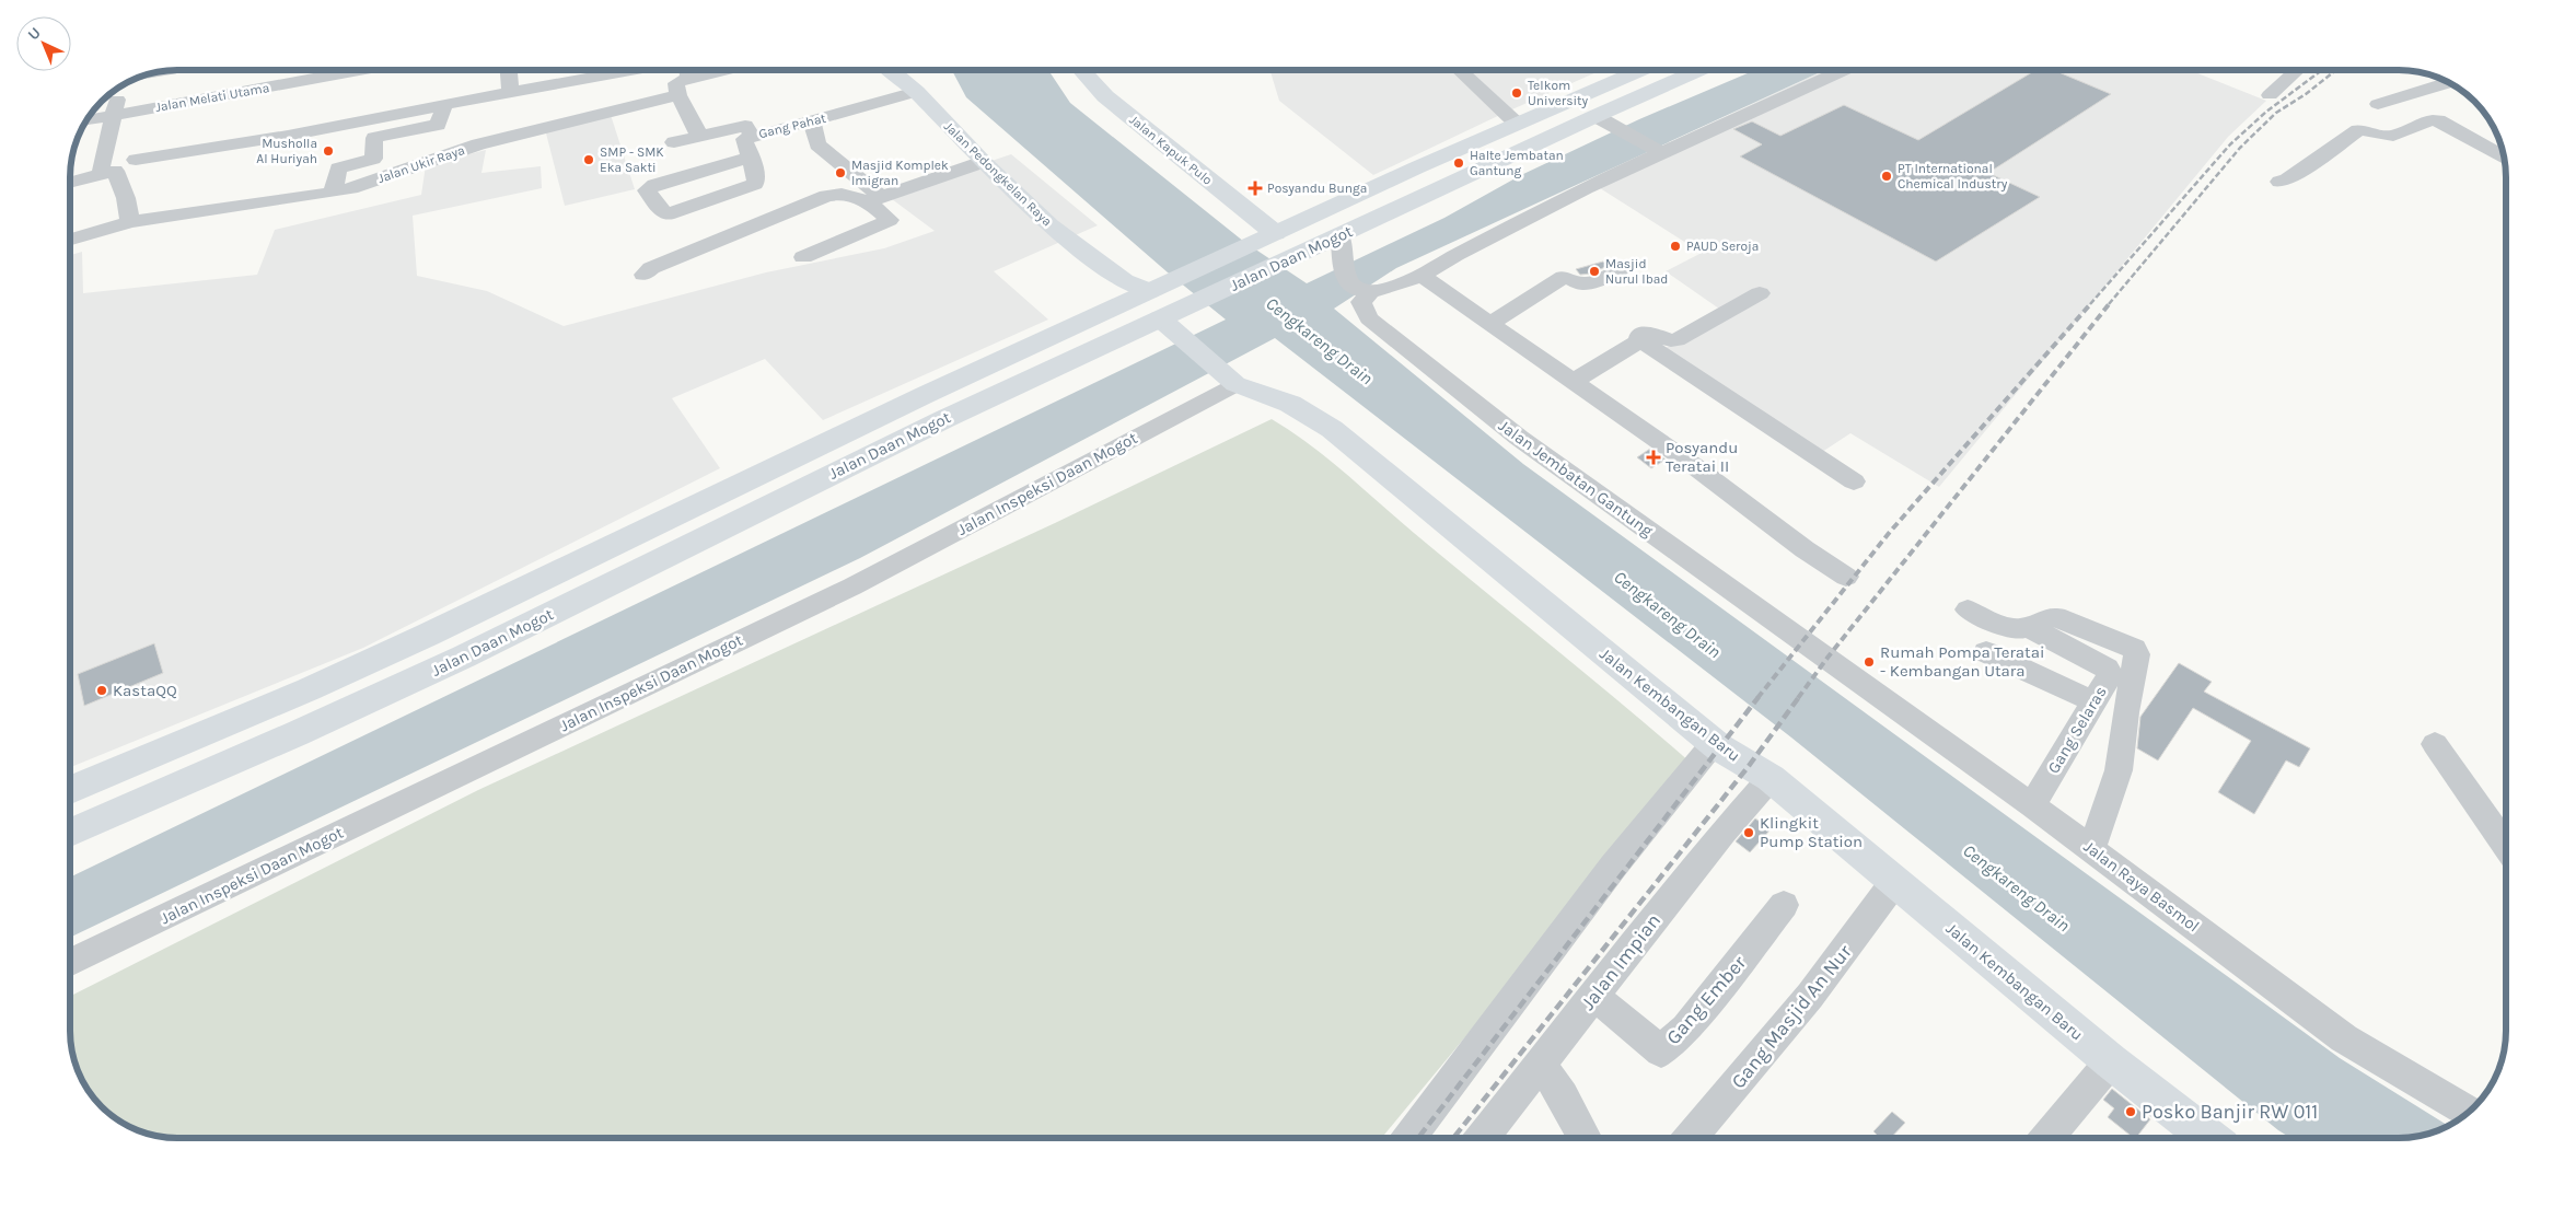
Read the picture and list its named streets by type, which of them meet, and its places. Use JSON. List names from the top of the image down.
{
  "streets": {
    "main road": [
      "Jalan Kapuk Pulo",
      "Jalan Pedongkelan Raya",
      "Jalan Daan Mogot",
      "Jalan Kembangan Baru"
    ],
    "street": [
      "Jalan Melati Utama",
      "Gang Pahat",
      "Jalan Ukir Raya",
      "Jalan Jembatan Gantung",
      "Jalan Inspeksi Daan Mogot",
      "Gang Selaras",
      "Jalan Raya Basmol",
      "Jalan Impian",
      "Gang Ember",
      "Gang Masjid An Nur"
    ]
  },
  "crossings": [
    ["Gang Pahat", "Jalan Pedongkelan Raya"],
    ["Jalan Kapuk Pulo", "Jalan Daan Mogot"],
    ["Jalan Pedongkelan Raya", "Jalan Daan Mogot"],
    ["Jalan Daan Mogot", "Jalan Kembangan Baru"],
    ["Jalan Jembatan Gantung", "Jalan Raya Basmol"],
    ["Jalan Inspeksi Daan Mogot", "Jalan Kembangan Baru"],
    ["Jalan Kembangan Baru", "Jalan Impian"],
    ["Jalan Kembangan Baru", "Gang Masjid An Nur"],
    ["Gang Selaras", "Jalan Raya Basmol"],
    ["Jalan Impian", "Gang Ember"]
  ],
  "water": ["Cengkareng Drain"],
  "places": {
    "other": [
      "Telkom University",
      "Musholla Al Huriyah",
      "SMP - SMK Eka Sakti",
      "Halte Jembatan Gantung",
      "Masjid Komplek Imigran",
      "PT International Chemical Industry",
      "PAUD Seroja",
      "Masjid Nurul Ibad",
      "Rumah Pompa Teratai - Kembangan Utara",
      "KastaQQ",
      "Klingkit Pump Station",
      "Posko Banjir RW 011"
    ],
    "health": ["Posyandu Bunga", "Posyandu Teratai II"]
  },
  "north": "top left"
}
